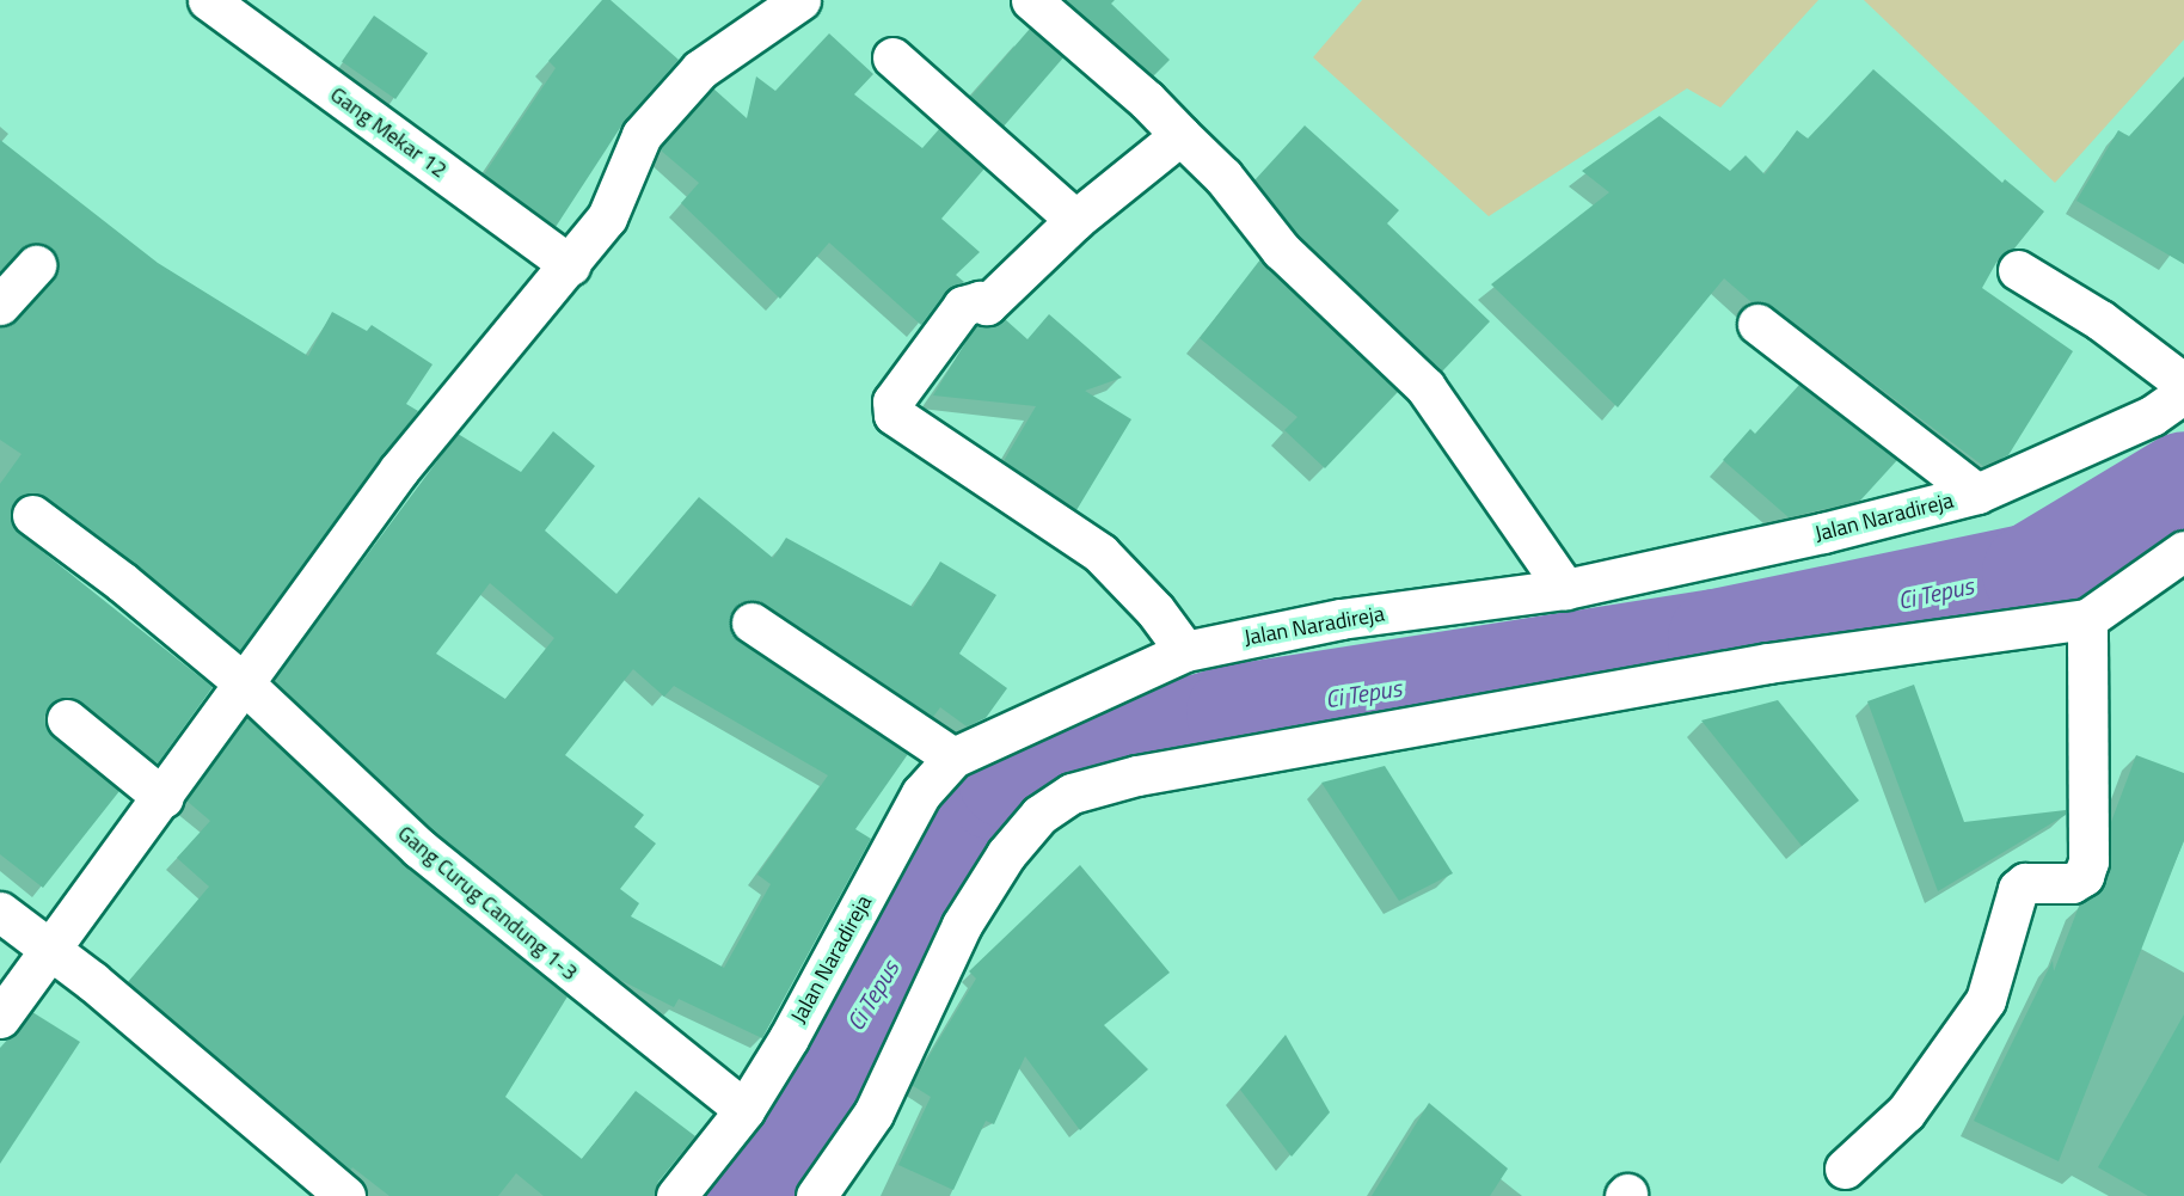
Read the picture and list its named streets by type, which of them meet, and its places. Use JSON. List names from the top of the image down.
{
  "streets": {
    "street": ["Gang Mekar 12", "Jalan Naradireja", "Gang Curug Candung 1-3"]
  },
  "crossings": [
    ["Jalan Naradireja", "Gang Curug Candung 1-3"]
  ],
  "water": ["Ci Tepus"]
}
